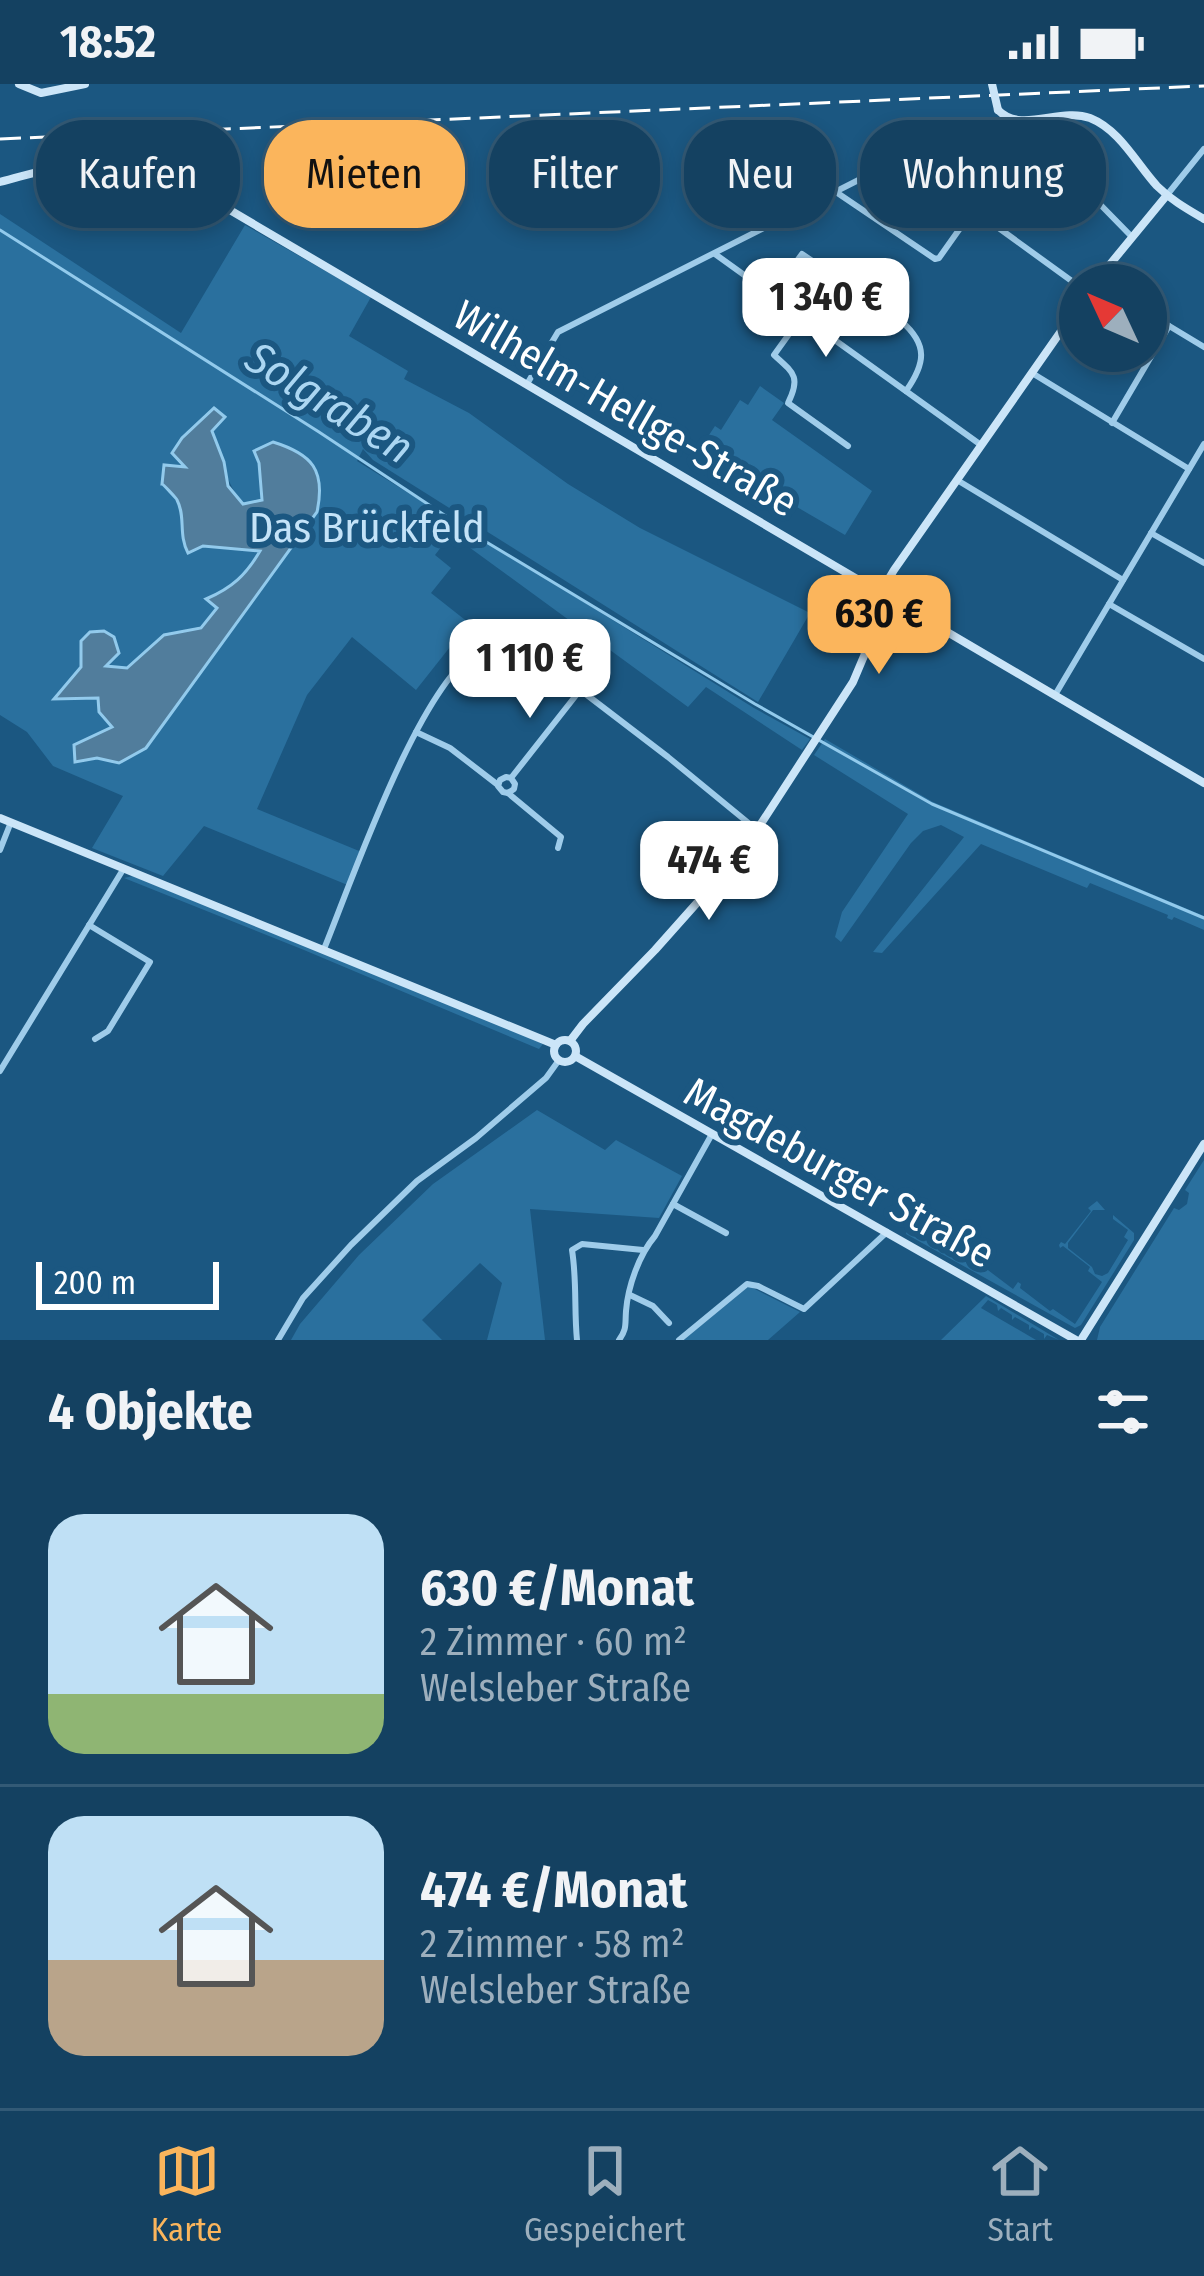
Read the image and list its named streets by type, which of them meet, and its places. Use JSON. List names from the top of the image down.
{
  "streets": {
    "main road": ["Wilhelm-Hellge-Straße", "Magdeburger Straße"]
  },
  "water": ["Solgraben"],
  "parks": ["Das Brückfeld"],
  "scale_bar": "200 m",
  "north": "top left",
  "page": {
    "status": "18:52",
    "chip": [
      "Kaufen",
      "Mieten",
      "Filter",
      "Neu",
      "Wohnung"
    ],
    "price": [
      "1 340 €",
      "630 €",
      "1 110 €",
      "474 €"
    ],
    "scale": "200 m",
    "heading": "4 Objekte",
    "list": [
      {
        "name": "630 €/Monat",
        "note": "2 Zimmer · 60 m² · Welsleber Straße"
      },
      {
        "name": "474 €/Monat",
        "note": "2 Zimmer · 58 m² · Welsleber Straße"
      }
    ],
    "tabs": ["Karte", "Gespeichert", "Start"]
  }
}
